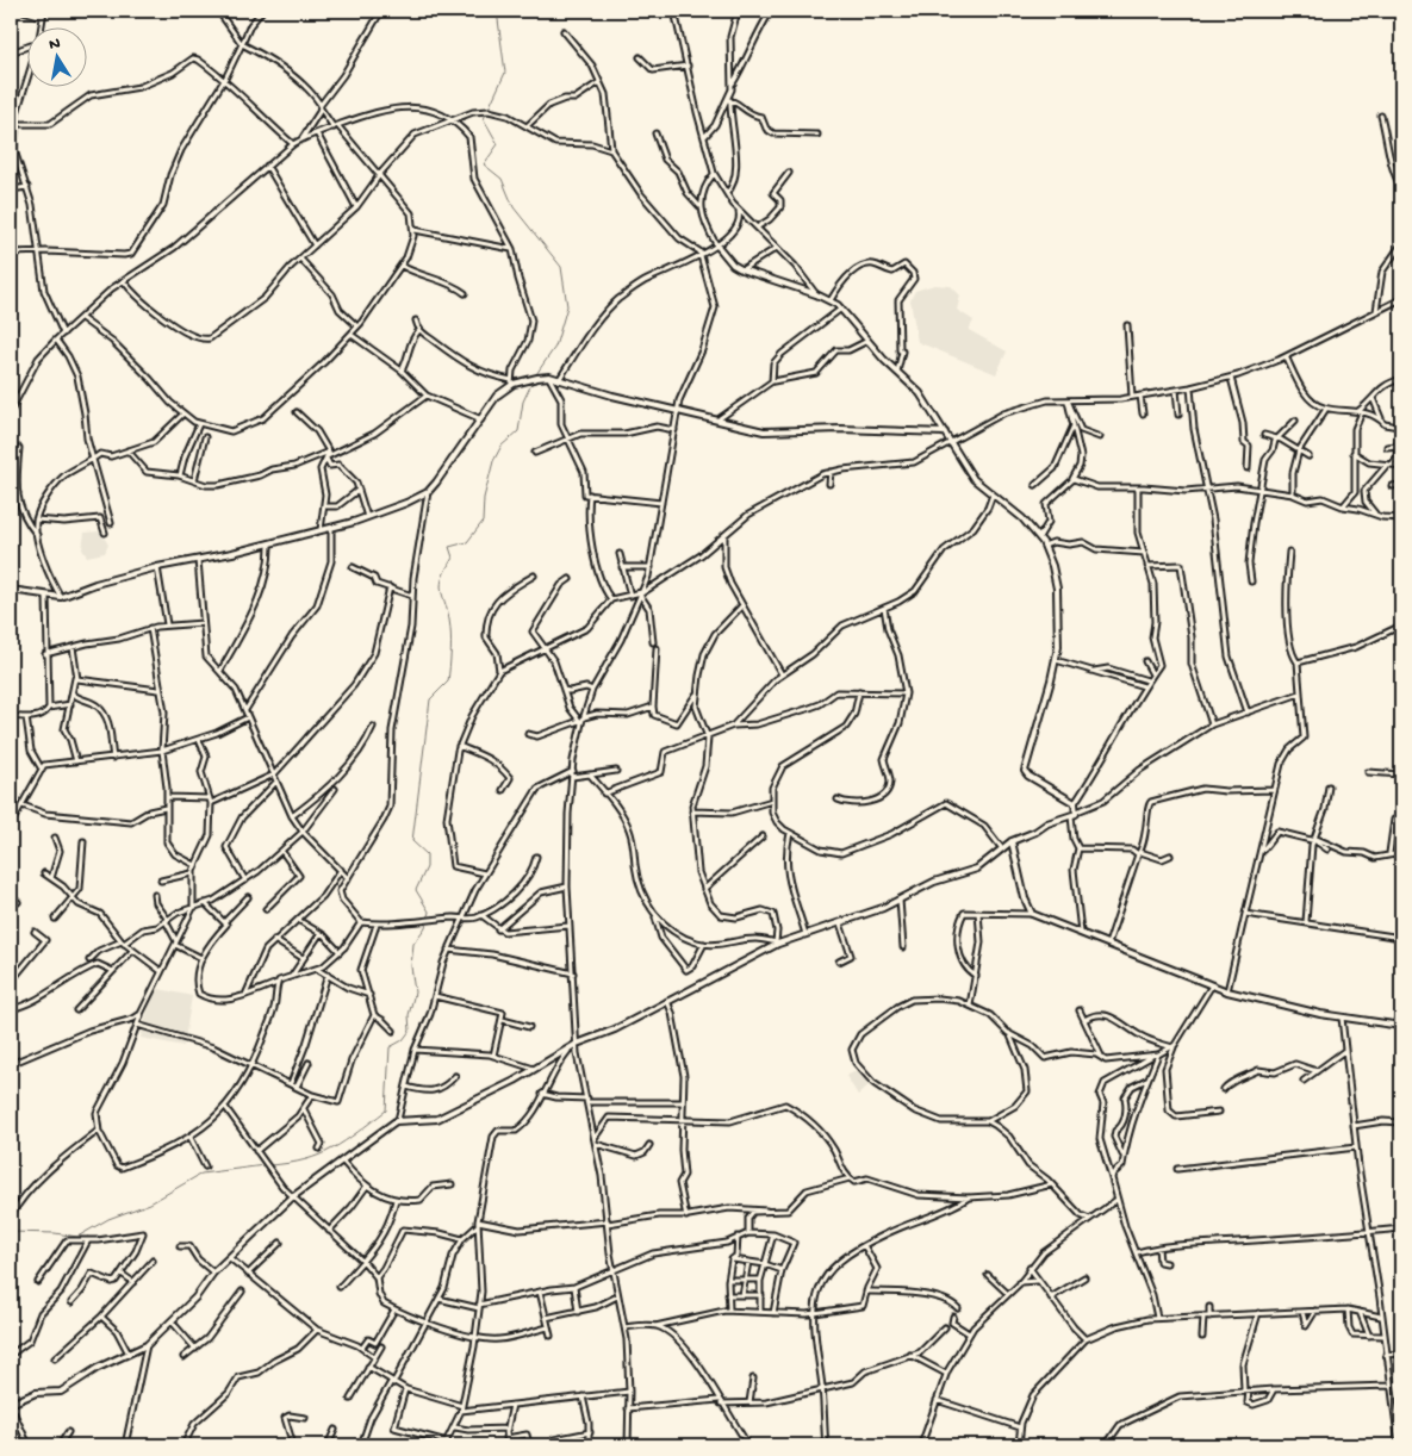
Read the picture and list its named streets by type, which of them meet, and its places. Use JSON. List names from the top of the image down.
{
  "north": "top"
}
